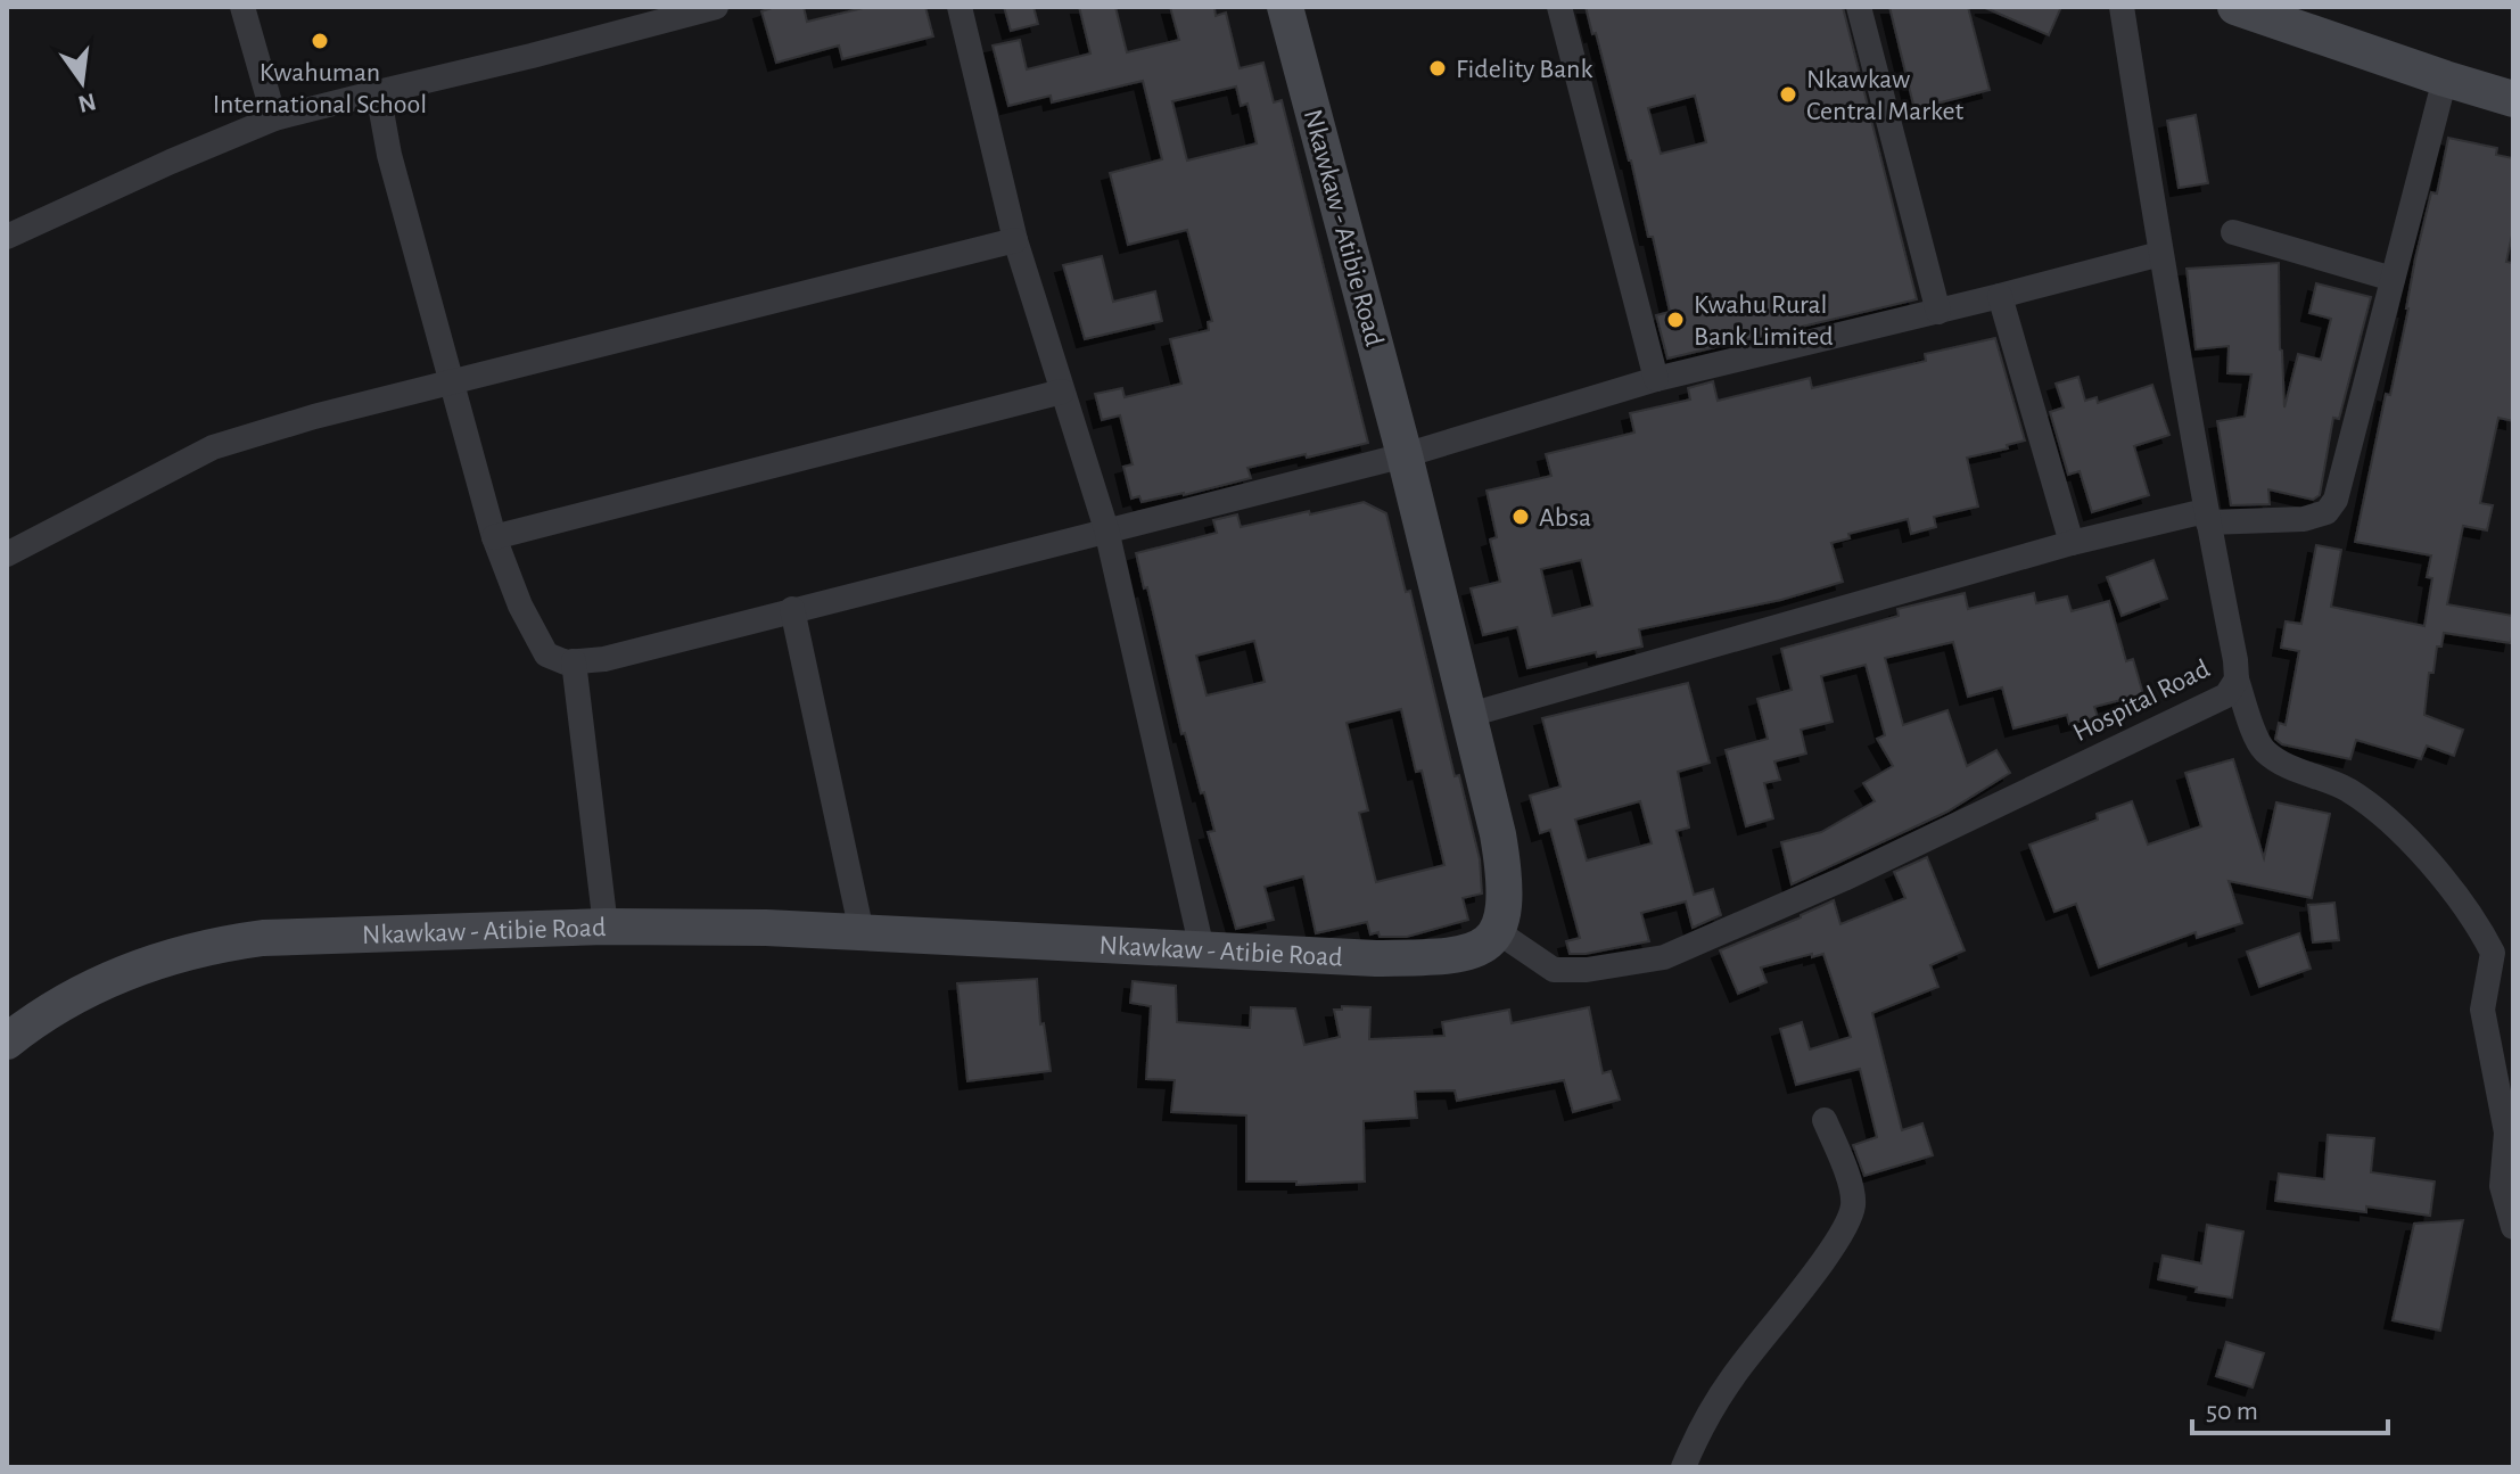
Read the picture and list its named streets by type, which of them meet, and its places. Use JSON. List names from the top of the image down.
{
  "streets": {
    "main road": ["Nkawkaw - Atibie Road"],
    "street": ["Hospital Road"]
  },
  "crossings": [
    ["Nkawkaw - Atibie Road", "Hospital Road"]
  ],
  "places": [
    "Kwahuman International School",
    "Fidelity Bank",
    "Nkawkaw Central Market",
    "Kwahu Rural Bank Limited",
    "Absa"
  ],
  "scale_bar": "50 m",
  "north": "bottom"
}
